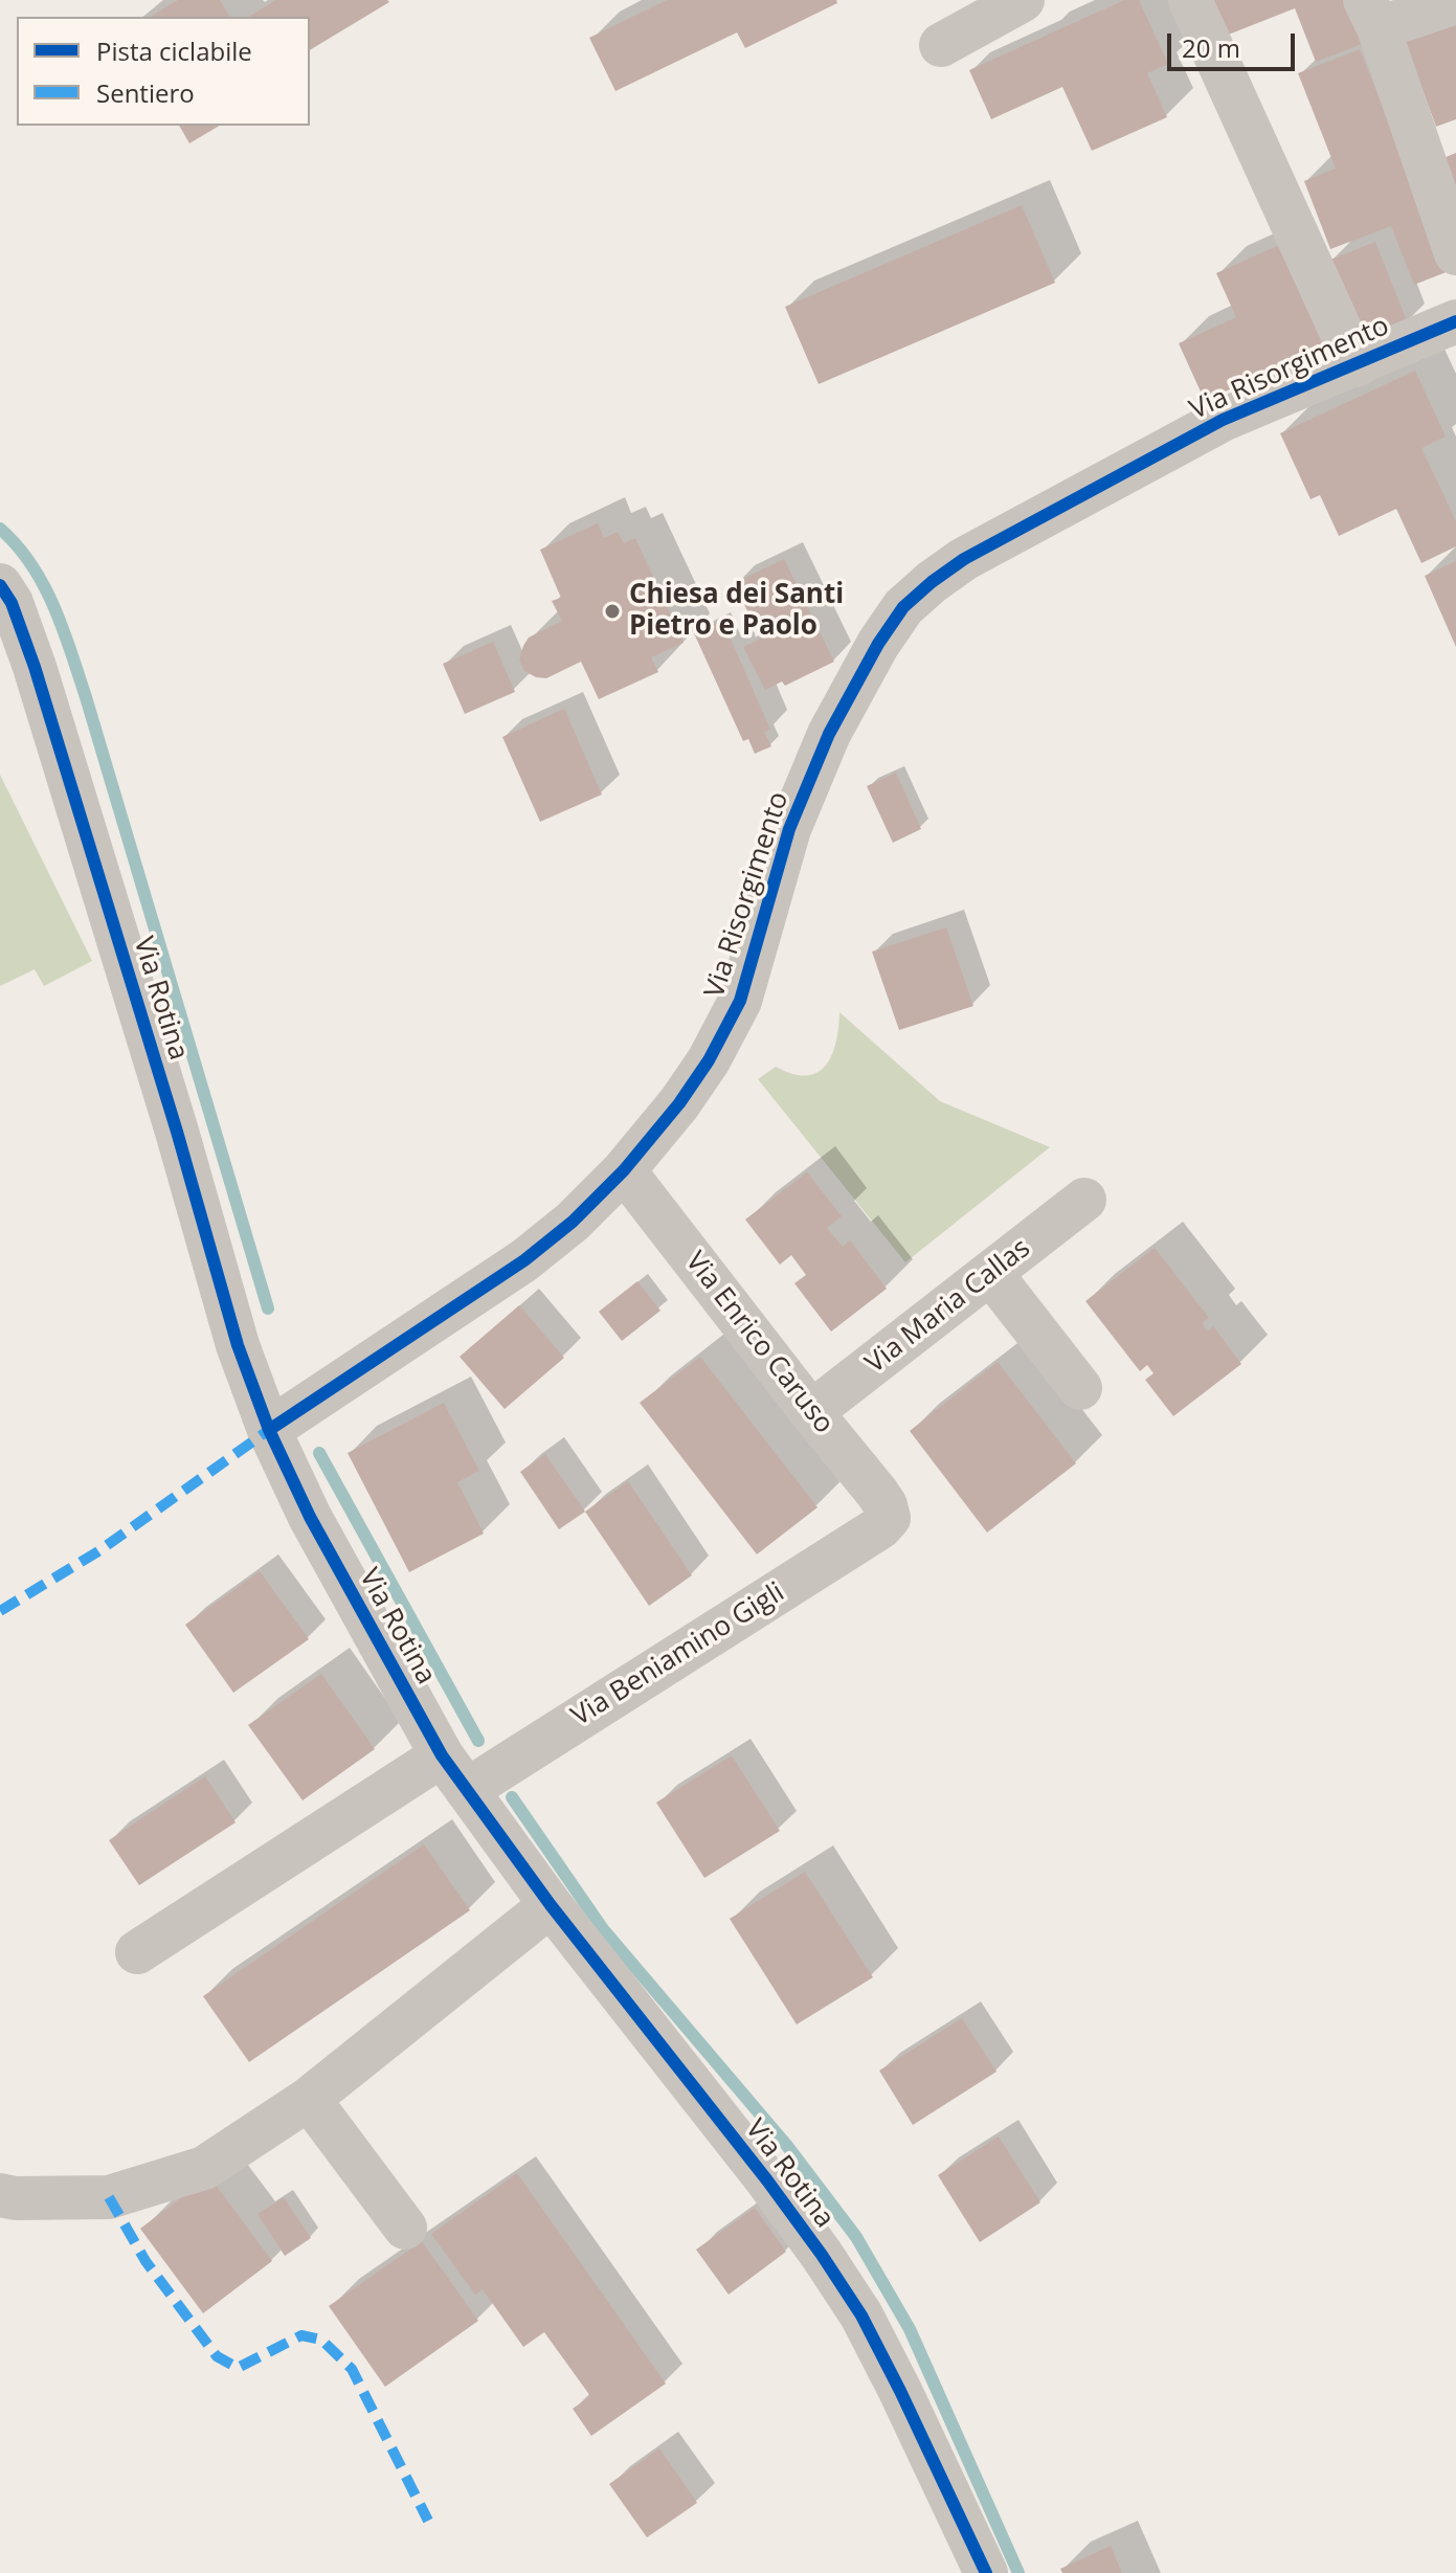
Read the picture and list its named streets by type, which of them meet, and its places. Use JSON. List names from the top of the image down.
{
  "streets": {
    "street": [
      "Via Risorgimento",
      "Via Rotina",
      "Via Maria Callas",
      "Via Enrico Caruso",
      "Via Beniamino Gigli"
    ]
  },
  "crossings": [
    ["Via Risorgimento", "Via Rotina"],
    ["Via Risorgimento", "Via Enrico Caruso"],
    ["Via Rotina", "Via Beniamino Gigli"],
    ["Via Maria Callas", "Via Enrico Caruso"],
    ["Via Enrico Caruso", "Via Beniamino Gigli"]
  ],
  "places": ["Chiesa dei Santi Pietro e Paolo"],
  "legend": ["Pista ciclabile", "Sentiero"],
  "scale_bar": "20 m"
}
